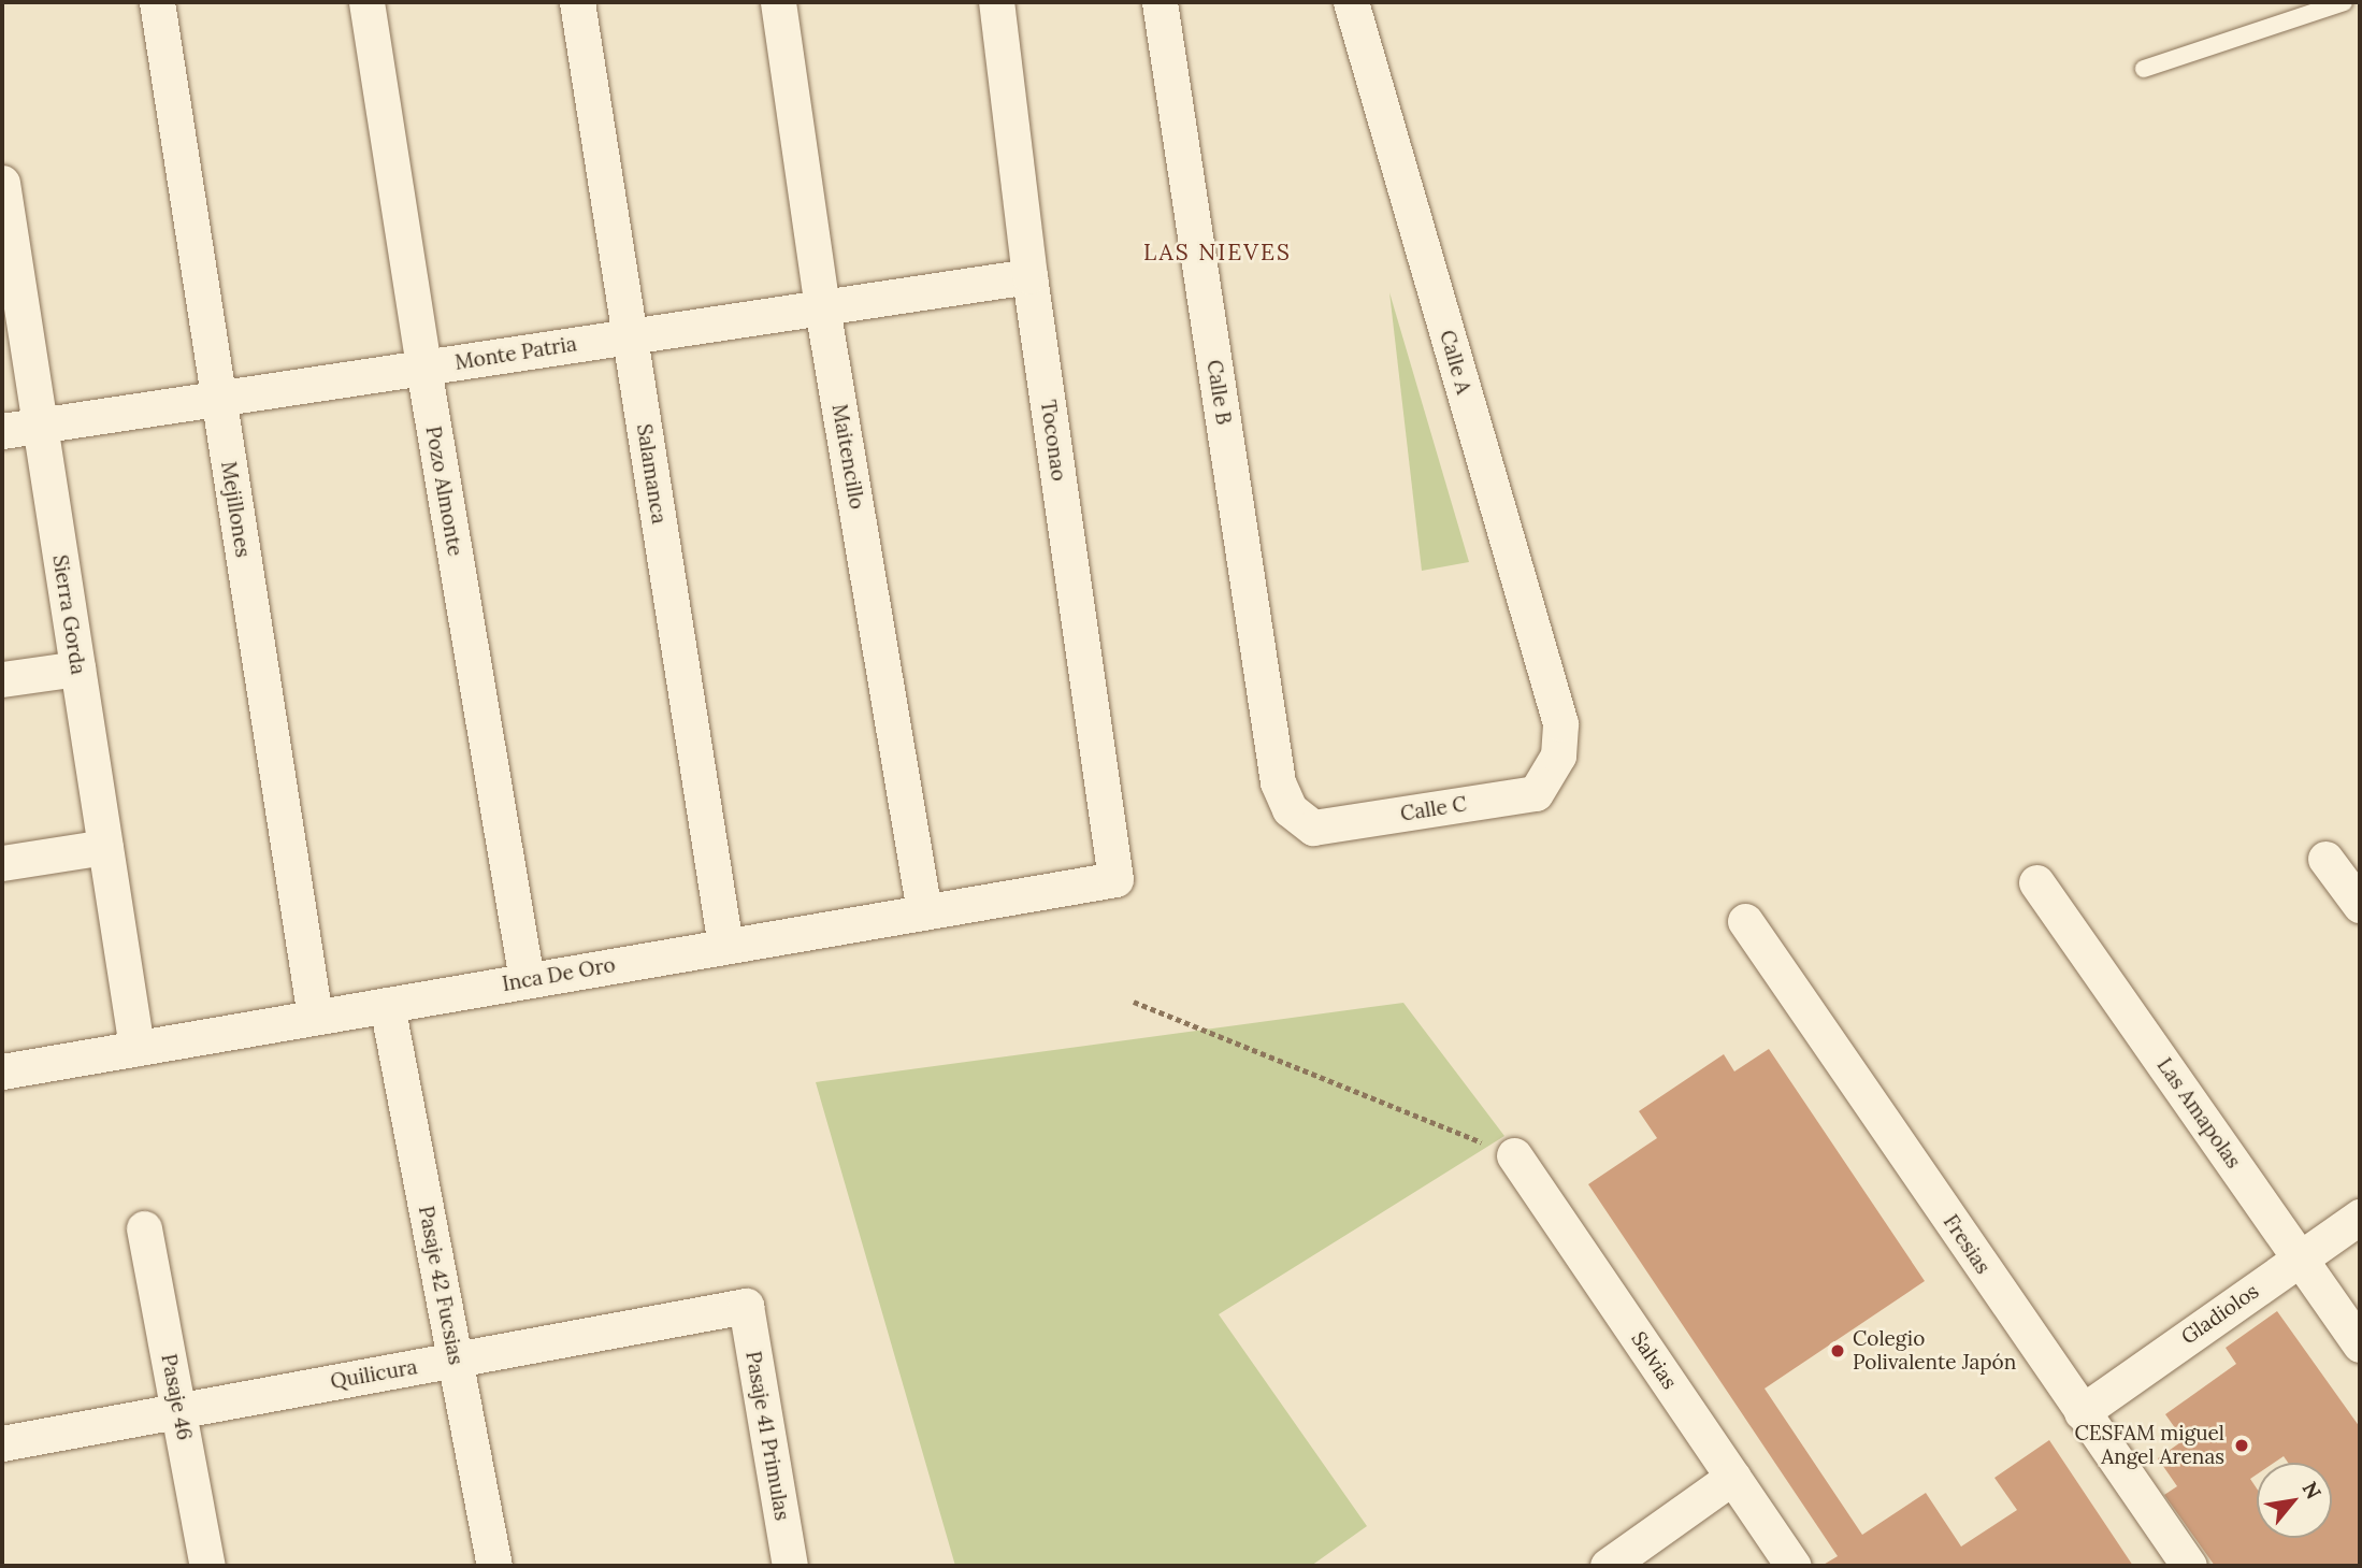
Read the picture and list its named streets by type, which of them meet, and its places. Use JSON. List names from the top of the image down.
{
  "streets": {
    "street": [
      "Monte Patria",
      "Calle A",
      "Calle B",
      "Toconao",
      "Maitencillo",
      "Salamanca",
      "Pozo Almonte",
      "Mejillones",
      "Sierra Gorda",
      "Calle C",
      "Inca De Oro",
      "Las Amapolas",
      "Fresias",
      "Pasaje 42 Fucsias",
      "Gladiolos",
      "Salvias",
      "Quilicura",
      "Pasaje 46",
      "Pasaje 41 Primulas"
    ]
  },
  "crossings": [
    ["Monte Patria", "Toconao"],
    ["Monte Patria", "Maitencillo"],
    ["Monte Patria", "Salamanca"],
    ["Monte Patria", "Pozo Almonte"],
    ["Monte Patria", "Mejillones"],
    ["Monte Patria", "Sierra Gorda"],
    ["Calle A", "Calle C"],
    ["Calle B", "Calle C"],
    ["Toconao", "Inca De Oro"],
    ["Maitencillo", "Inca De Oro"],
    ["Salamanca", "Inca De Oro"],
    ["Pozo Almonte", "Inca De Oro"],
    ["Mejillones", "Inca De Oro"],
    ["Sierra Gorda", "Inca De Oro"],
    ["Inca De Oro", "Pasaje 42 Fucsias"],
    ["Las Amapolas", "Gladiolos"],
    ["Fresias", "Gladiolos"],
    ["Pasaje 42 Fucsias", "Quilicura"],
    ["Quilicura", "Pasaje 46"],
    ["Quilicura", "Pasaje 41 Primulas"]
  ],
  "districts": ["LAS NIEVES"],
  "places": ["Colegio Polivalente Japón", "CESFAM miguel Angel Arenas"],
  "north": "top right"
}
